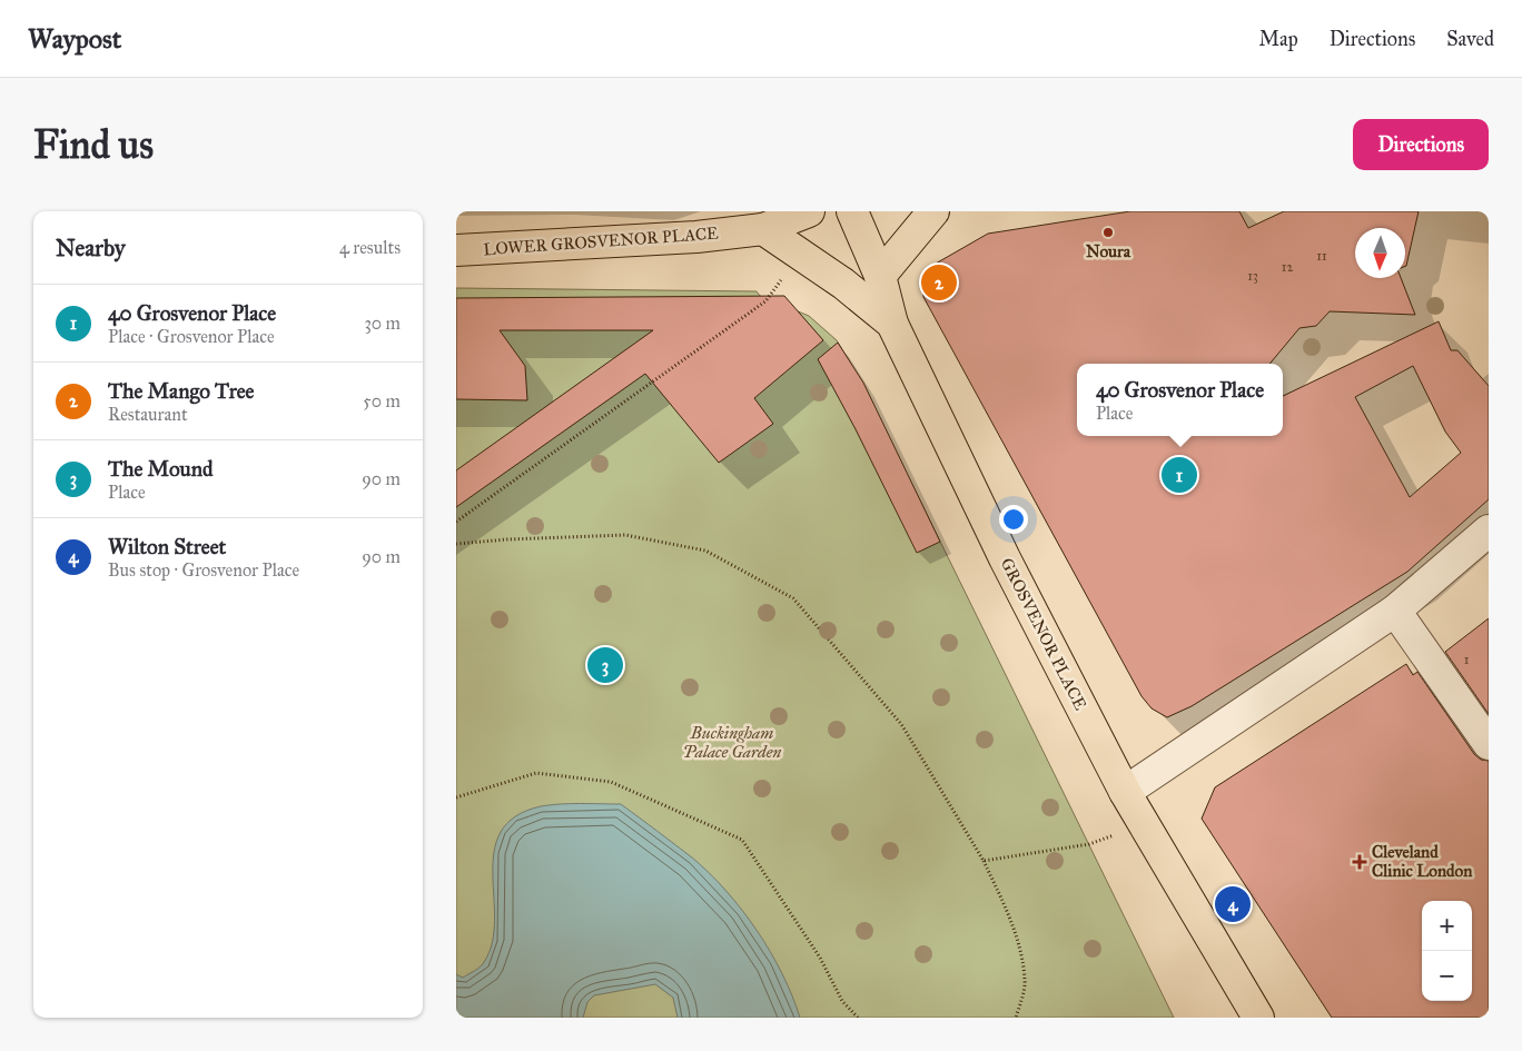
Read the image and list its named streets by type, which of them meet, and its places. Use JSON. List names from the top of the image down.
{
  "streets": {
    "main road": ["LOWER GROSVENOR PLACE", "GROSVENOR PLACE"]
  },
  "crossings": [
    ["LOWER GROSVENOR PLACE", "GROSVENOR PLACE"]
  ],
  "parks": ["Buckingham Palace Garden"],
  "places": {
    "other": ["Noura"],
    "health": ["Cleveland Clinic London"]
  },
  "house_numbers": [
    "11",
    "12",
    "13",
    "1"
  ],
  "north": "bottom",
  "page": {
    "header": "Waypost",
    "nav": ["Map", "Directions", "Saved"],
    "buttons": "Directions",
    "title": "Find us",
    "heading": ["Nearby", "4 results"],
    "pins": [
      "2",
      "1",
      "3",
      "4"
    ],
    "list": [
      {
        "mark": "1",
        "name": "40 Grosvenor Place",
        "note": "Place · Grosvenor Place",
        "value": "30 m"
      },
      {
        "mark": "2",
        "name": "The Mango Tree",
        "note": "Restaurant",
        "value": "50 m"
      },
      {
        "mark": "3",
        "name": "The Mound",
        "note": "Place",
        "value": "90 m"
      },
      {
        "mark": "4",
        "name": "Wilton Street",
        "note": "Bus stop · Grosvenor Place",
        "value": "90 m"
      }
    ],
    "popup": ["40 Grosvenor Place", "Place"],
    "map_buttons": ["+", "−"]
  }
}
